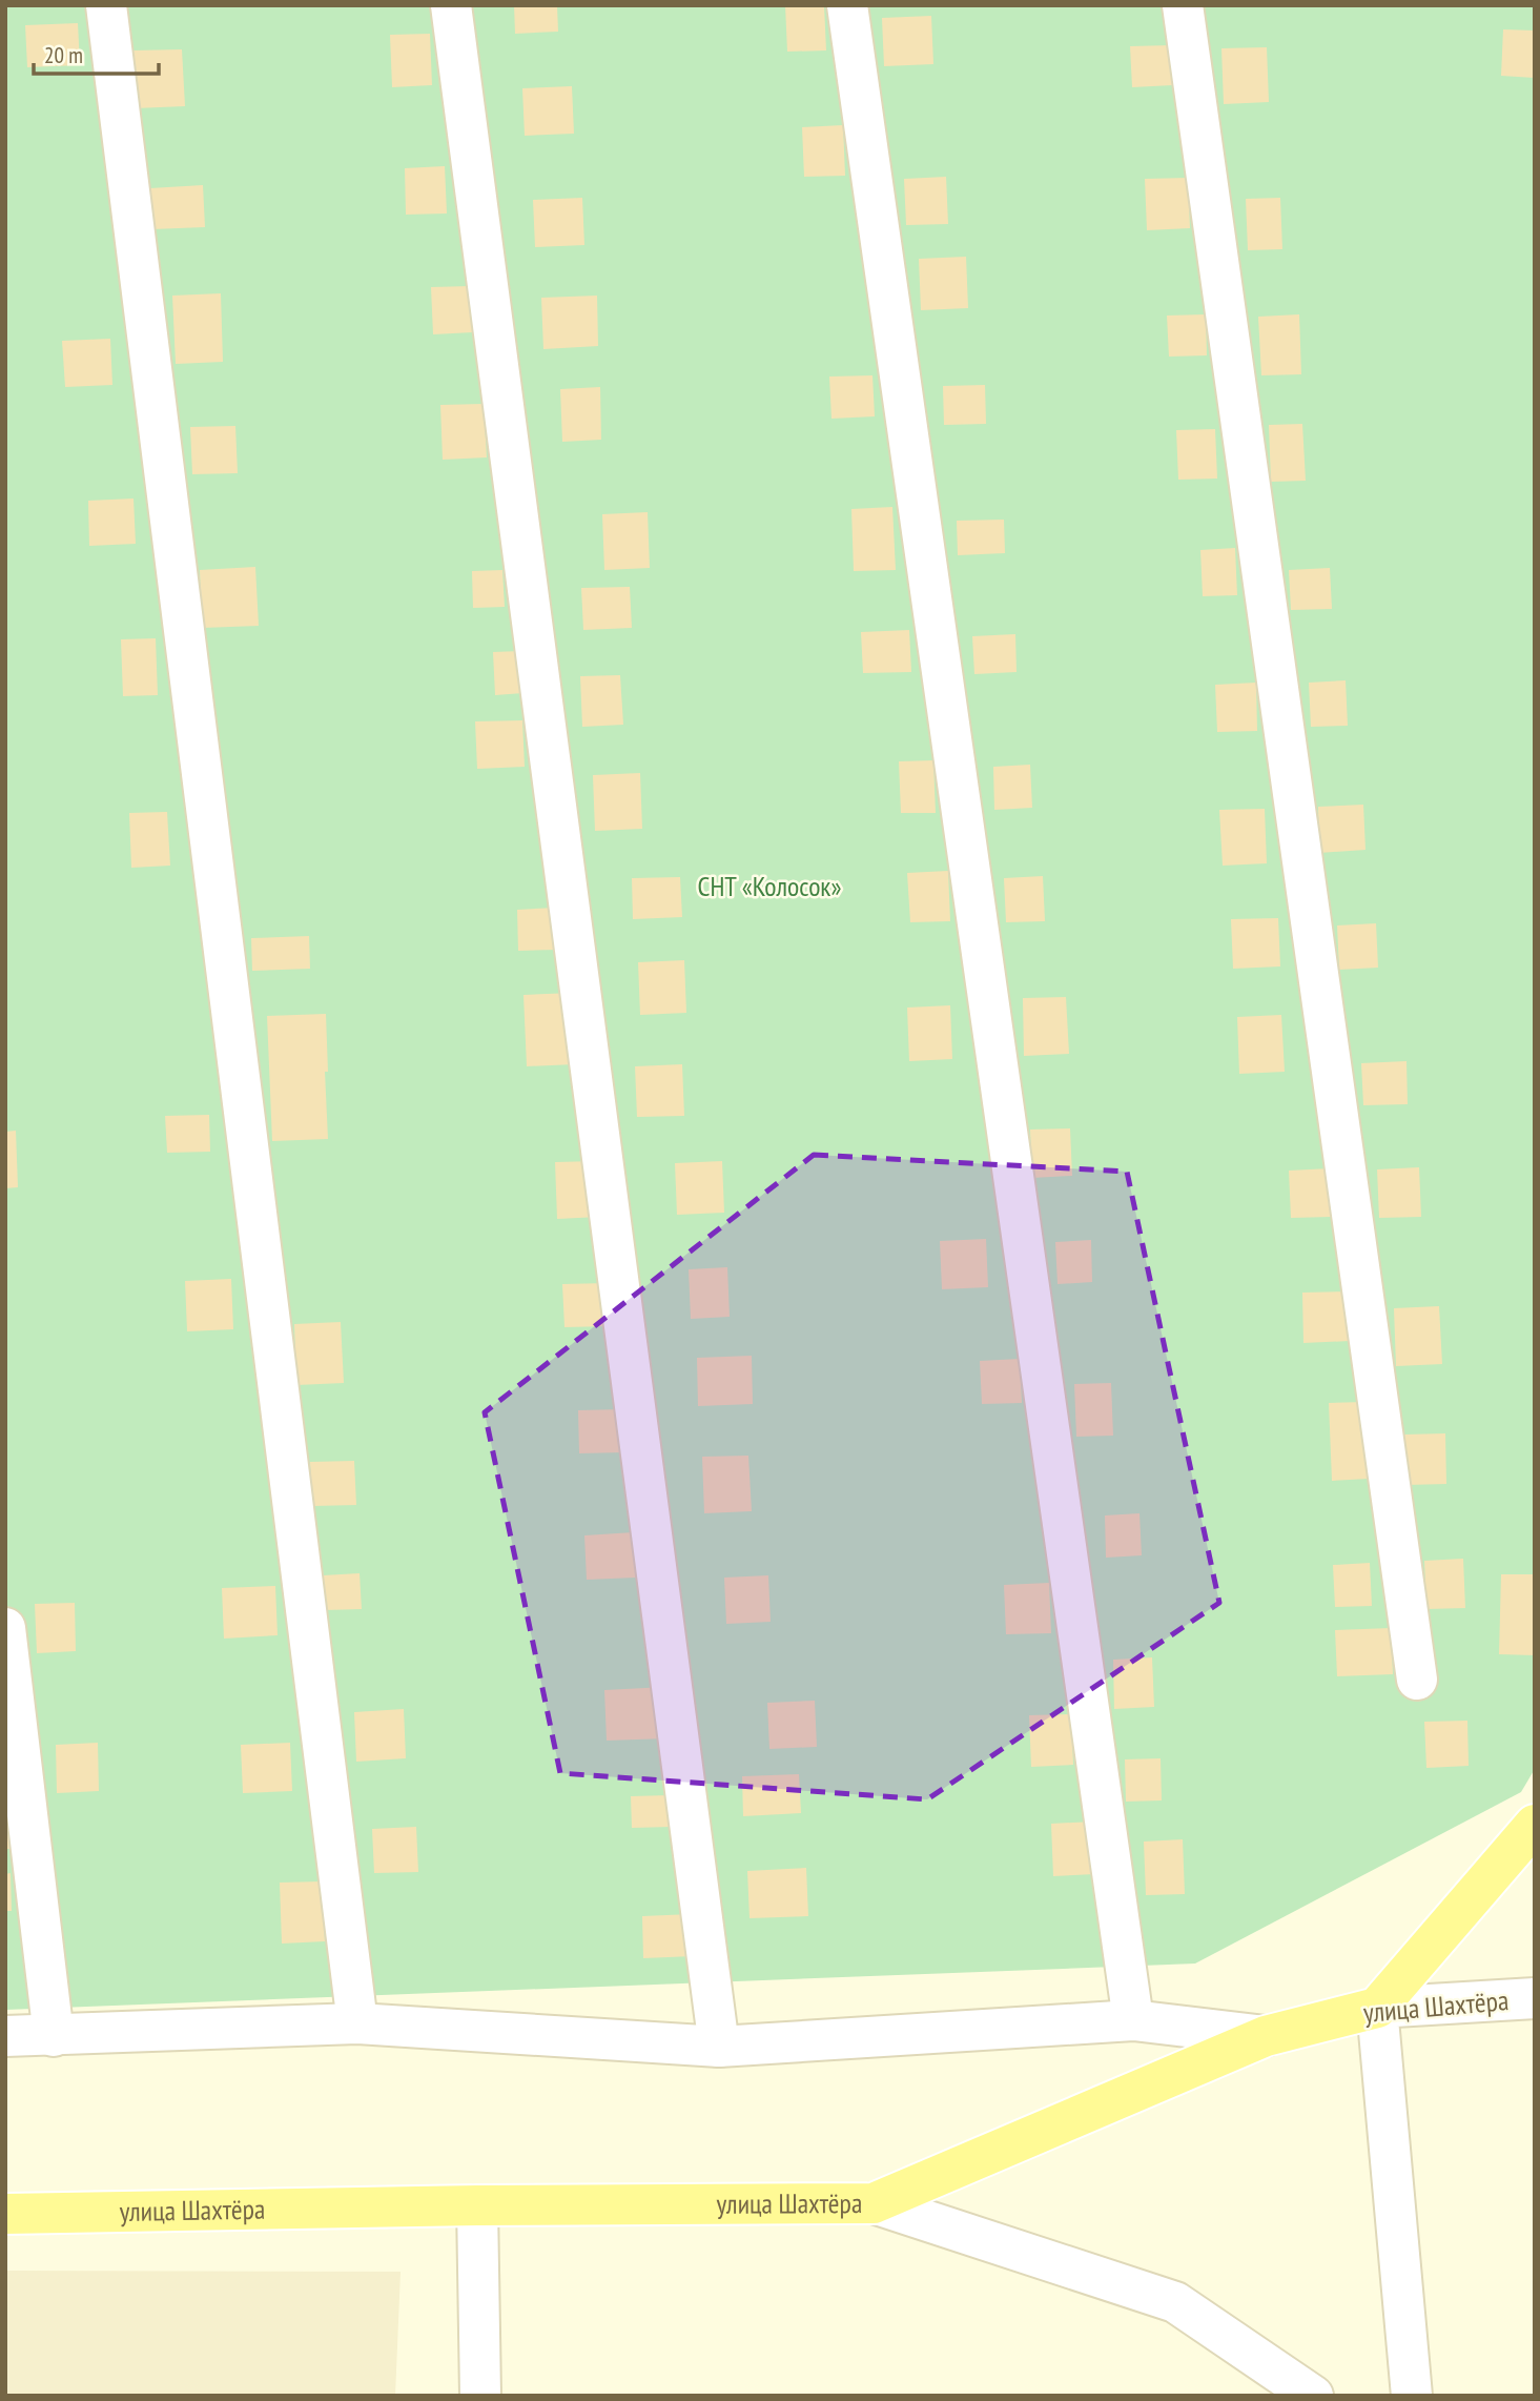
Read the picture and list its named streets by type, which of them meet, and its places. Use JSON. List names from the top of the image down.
{
  "streets": {
    "main road": ["улица Шахтёра"]
  },
  "parks": ["СНТ «Колосок»"],
  "scale_bar": "20 m"
}
